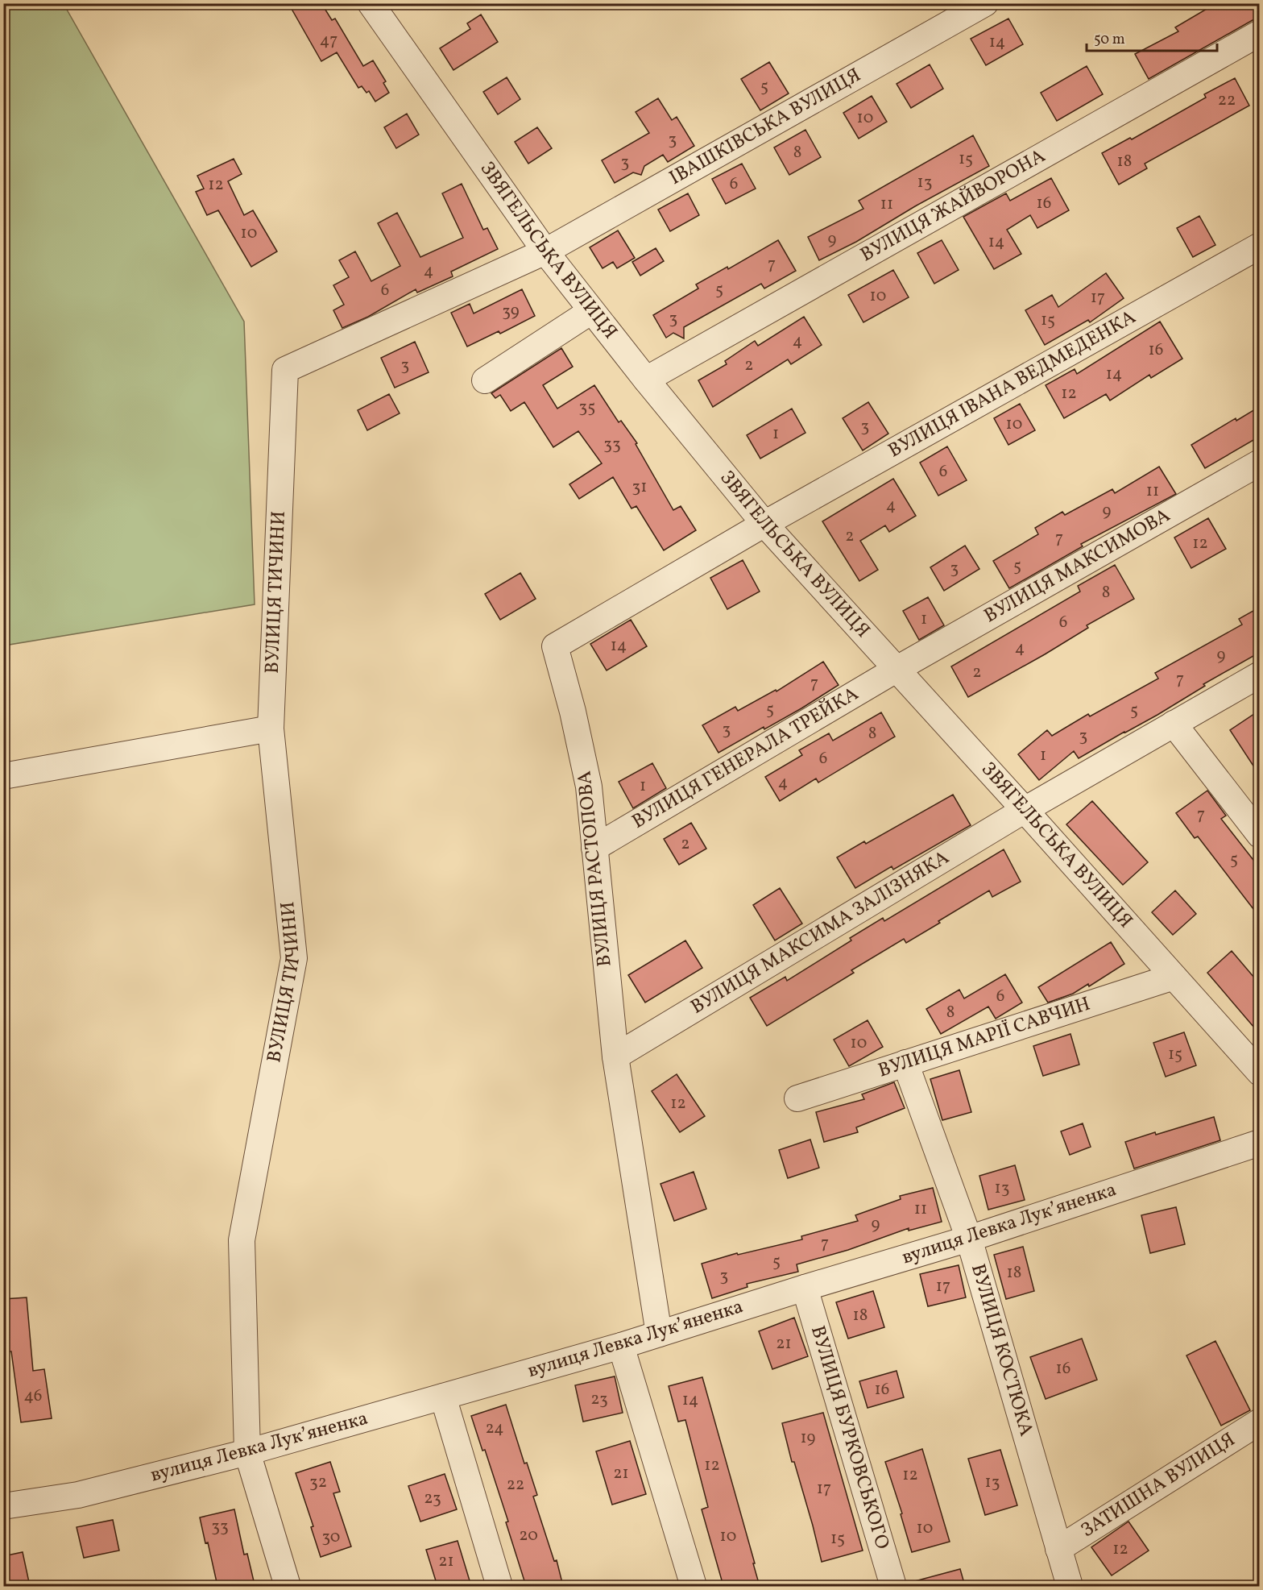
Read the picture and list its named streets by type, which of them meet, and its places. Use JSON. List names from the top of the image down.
{
  "streets": {
    "street": [
      "ІВАШКІВСЬКА ВУЛИЦЯ",
      "ВУЛИЦЯ ЖАЙВОРОНА",
      "ЗВЯГЕЛЬСЬКА ВУЛИЦЯ",
      "ВУЛИЦЯ ІВАНА ВЕДМЕДЕНКА",
      "ВУЛИЦЯ МАКСИМОВА",
      "ВУЛИЦЯ ТИЧИНИ",
      "ВУЛИЦЯ ГЕНЕРАЛА ТРЕЙКА",
      "ВУЛИЦЯ РАСТОПОВА",
      "ВУЛИЦЯ МАКСИМА ЗАЛІЗНЯКА",
      "ВУЛИЦЯ МАРІЇ САВЧИН",
      "вулиця Левка Лукʼяненка",
      "ВУЛИЦЯ КОСТЮКА",
      "ВУЛИЦЯ БУРКОВСЬКОГО",
      "ЗАТИШНА ВУЛИЦЯ"
    ]
  },
  "crossings": [
    ["ІВАШКІВСЬКА ВУЛИЦЯ", "ЗВЯГЕЛЬСЬКА ВУЛИЦЯ"],
    ["ІВАШКІВСЬКА ВУЛИЦЯ", "ВУЛИЦЯ ТИЧИНИ"],
    ["ВУЛИЦЯ ЖАЙВОРОНА", "ЗВЯГЕЛЬСЬКА ВУЛИЦЯ"],
    ["ЗВЯГЕЛЬСЬКА ВУЛИЦЯ", "ВУЛИЦЯ ІВАНА ВЕДМЕДЕНКА"],
    ["ЗВЯГЕЛЬСЬКА ВУЛИЦЯ", "ВУЛИЦЯ МАКСИМОВА"],
    ["ЗВЯГЕЛЬСЬКА ВУЛИЦЯ", "ВУЛИЦЯ ГЕНЕРАЛА ТРЕЙКА"],
    ["ЗВЯГЕЛЬСЬКА ВУЛИЦЯ", "ВУЛИЦЯ РАСТОПОВА"],
    ["ЗВЯГЕЛЬСЬКА ВУЛИЦЯ", "ВУЛИЦЯ МАКСИМА ЗАЛІЗНЯКА"],
    ["ЗВЯГЕЛЬСЬКА ВУЛИЦЯ", "ВУЛИЦЯ МАРІЇ САВЧИН"],
    ["ВУЛИЦЯ ІВАНА ВЕДМЕДЕНКА", "ВУЛИЦЯ РАСТОПОВА"],
    ["ВУЛИЦЯ МАКСИМОВА", "ВУЛИЦЯ ГЕНЕРАЛА ТРЕЙКА"],
    ["ВУЛИЦЯ ТИЧИНИ", "вулиця Левка Лукʼяненка"],
    ["ВУЛИЦЯ ГЕНЕРАЛА ТРЕЙКА", "ВУЛИЦЯ РАСТОПОВА"],
    ["ВУЛИЦЯ РАСТОПОВА", "ВУЛИЦЯ МАКСИМА ЗАЛІЗНЯКА"],
    ["ВУЛИЦЯ РАСТОПОВА", "вулиця Левка Лукʼяненка"],
    ["ВУЛИЦЯ МАРІЇ САВЧИН", "ВУЛИЦЯ КОСТЮКА"],
    ["вулиця Левка Лукʼяненка", "ВУЛИЦЯ КОСТЮКА"],
    ["вулиця Левка Лукʼяненка", "ВУЛИЦЯ БУРКОВСЬКОГО"],
    ["ВУЛИЦЯ КОСТЮКА", "ЗАТИШНА ВУЛИЦЯ"]
  ],
  "house_numbers": [
    "47",
    "14",
    "5",
    "22",
    "10",
    "3",
    "8",
    "15",
    "18",
    "3",
    "13",
    "6",
    "12",
    "16",
    "11",
    "10",
    "9",
    "14",
    "7",
    "4",
    "5",
    "6",
    "10",
    "17",
    "39",
    "3",
    "15",
    "4",
    "16",
    "3",
    "2",
    "14",
    "12",
    "35",
    "10",
    "3",
    "1",
    "33",
    "6",
    "31",
    "11",
    "4",
    "9",
    "2",
    "7",
    "12",
    "5",
    "3",
    "8",
    "1",
    "6",
    "14",
    "4",
    "9",
    "2",
    "7",
    "7",
    "5",
    "5",
    "3",
    "8",
    "3",
    "1",
    "6",
    "4",
    "1",
    "7",
    "2",
    "5",
    "6",
    "8",
    "10",
    "15",
    "12",
    "13",
    "11",
    "9",
    "7",
    "5",
    "18",
    "3",
    "17",
    "18",
    "21",
    "16",
    "16",
    "46",
    "23",
    "14",
    "24",
    "19",
    "12",
    "21",
    "12",
    "32",
    "13",
    "22",
    "17",
    "23",
    "33",
    "10",
    "20",
    "10",
    "30",
    "15",
    "12",
    "21"
  ],
  "scale_bar": "50 m"
}
